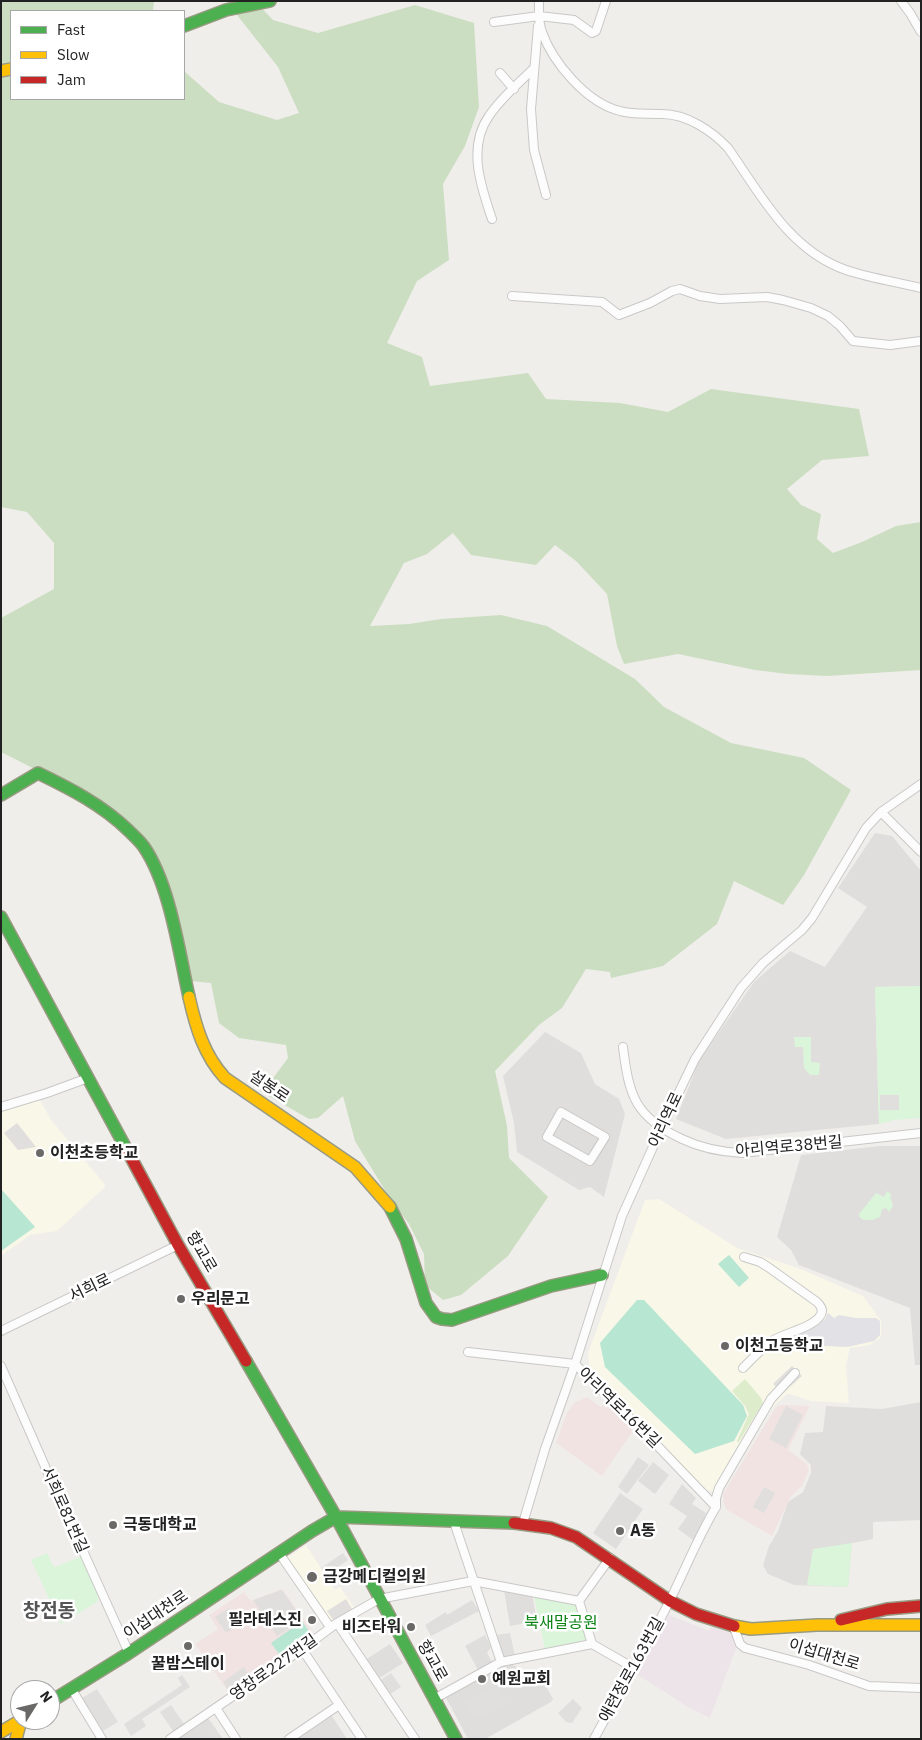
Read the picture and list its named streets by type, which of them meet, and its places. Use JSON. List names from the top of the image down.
{
  "streets": {
    "street": [
      "설봉로",
      "아리역로",
      "아리역로38번길",
      "향교로",
      "서희로",
      "아리역로16번길",
      "서희로81번길",
      "이섭대천로",
      "영창로227번길",
      "애련정로163번길"
    ]
  },
  "crossings": [
    ["설봉로", "아리역로"],
    ["아리역로", "아리역로38번길"],
    ["아리역로", "아리역로16번길"],
    ["아리역로", "이섭대천로"],
    ["향교로", "서희로"],
    ["향교로", "이섭대천로"],
    ["향교로", "영창로227번길"],
    ["아리역로16번길", "애련정로163번길"],
    ["서희로81번길", "이섭대천로"],
    ["이섭대천로", "애련정로163번길"]
  ],
  "districts": ["창전동"],
  "parks": ["북새말공원"],
  "places": [
    "이천초등학교",
    "우리문고",
    "이천고등학교",
    "극동대학교",
    "A동",
    "금강메디컬의원",
    "필라테스진",
    "비즈타워",
    "꿀밤스테이",
    "예원교회"
  ],
  "legend": ["Fast", "Slow", "Jam"],
  "north": "top right"
}
